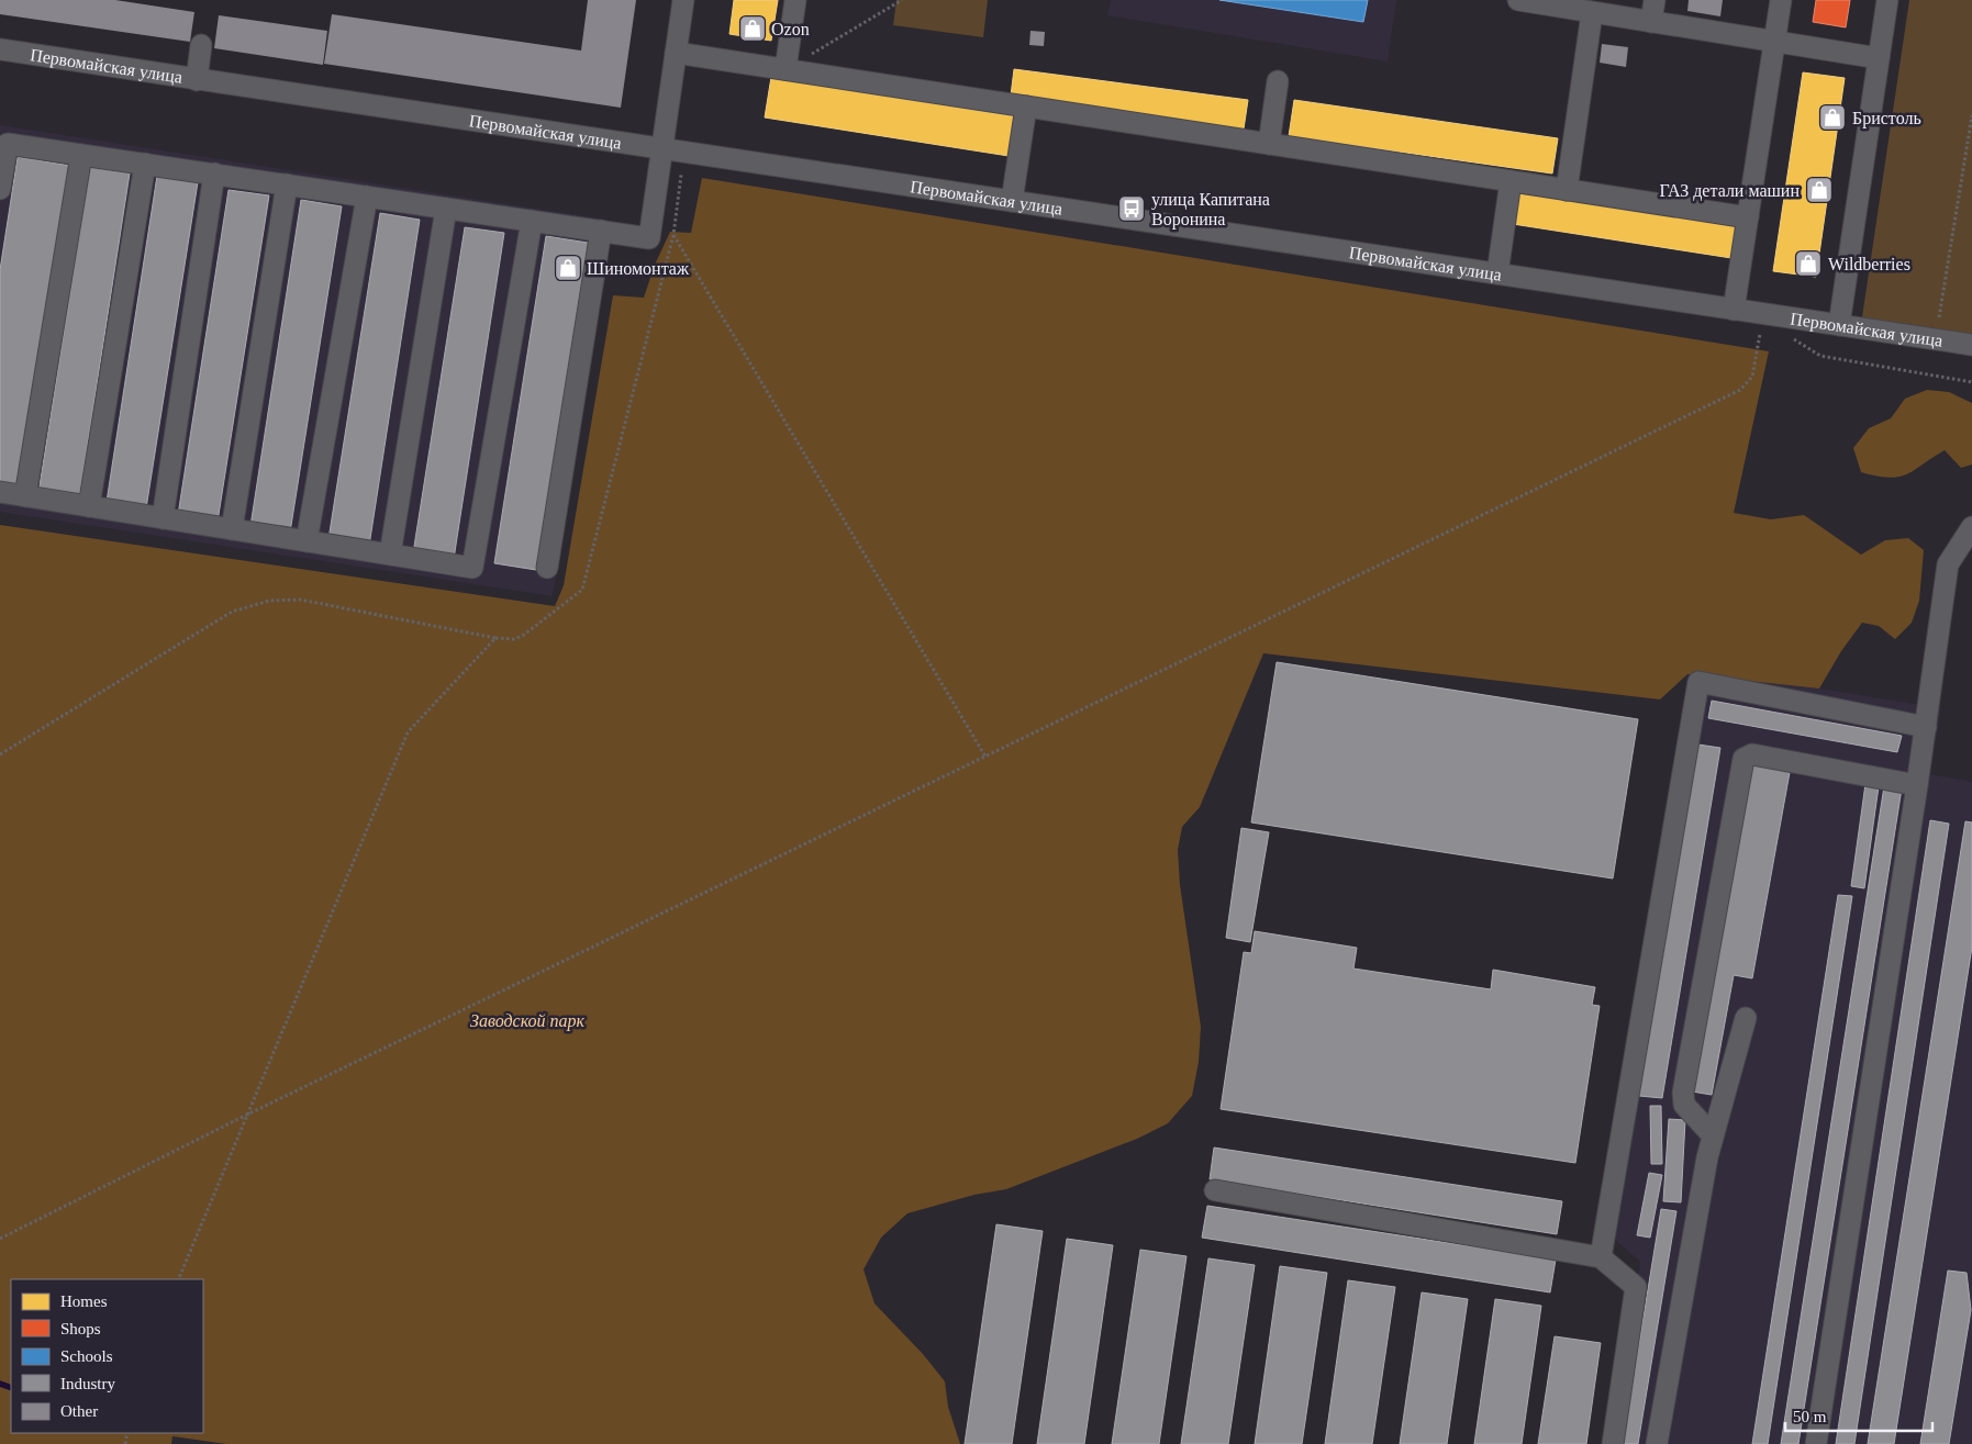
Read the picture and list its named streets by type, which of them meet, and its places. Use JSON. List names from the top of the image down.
{
  "streets": {
    "street": ["Первомайская улица"]
  },
  "parks": ["Заводской парк"],
  "places": {
    "shop": [
      "Ozon",
      "Бристоль",
      "ГАЗ детали машин",
      "Wildberries",
      "Шиномонтаж"
    ],
    "bus stop": ["улица Капитана Воронина"]
  },
  "legend": [
    "Homes",
    "Shops",
    "Schools",
    "Industry",
    "Other"
  ],
  "scale_bar": "50 m"
}
